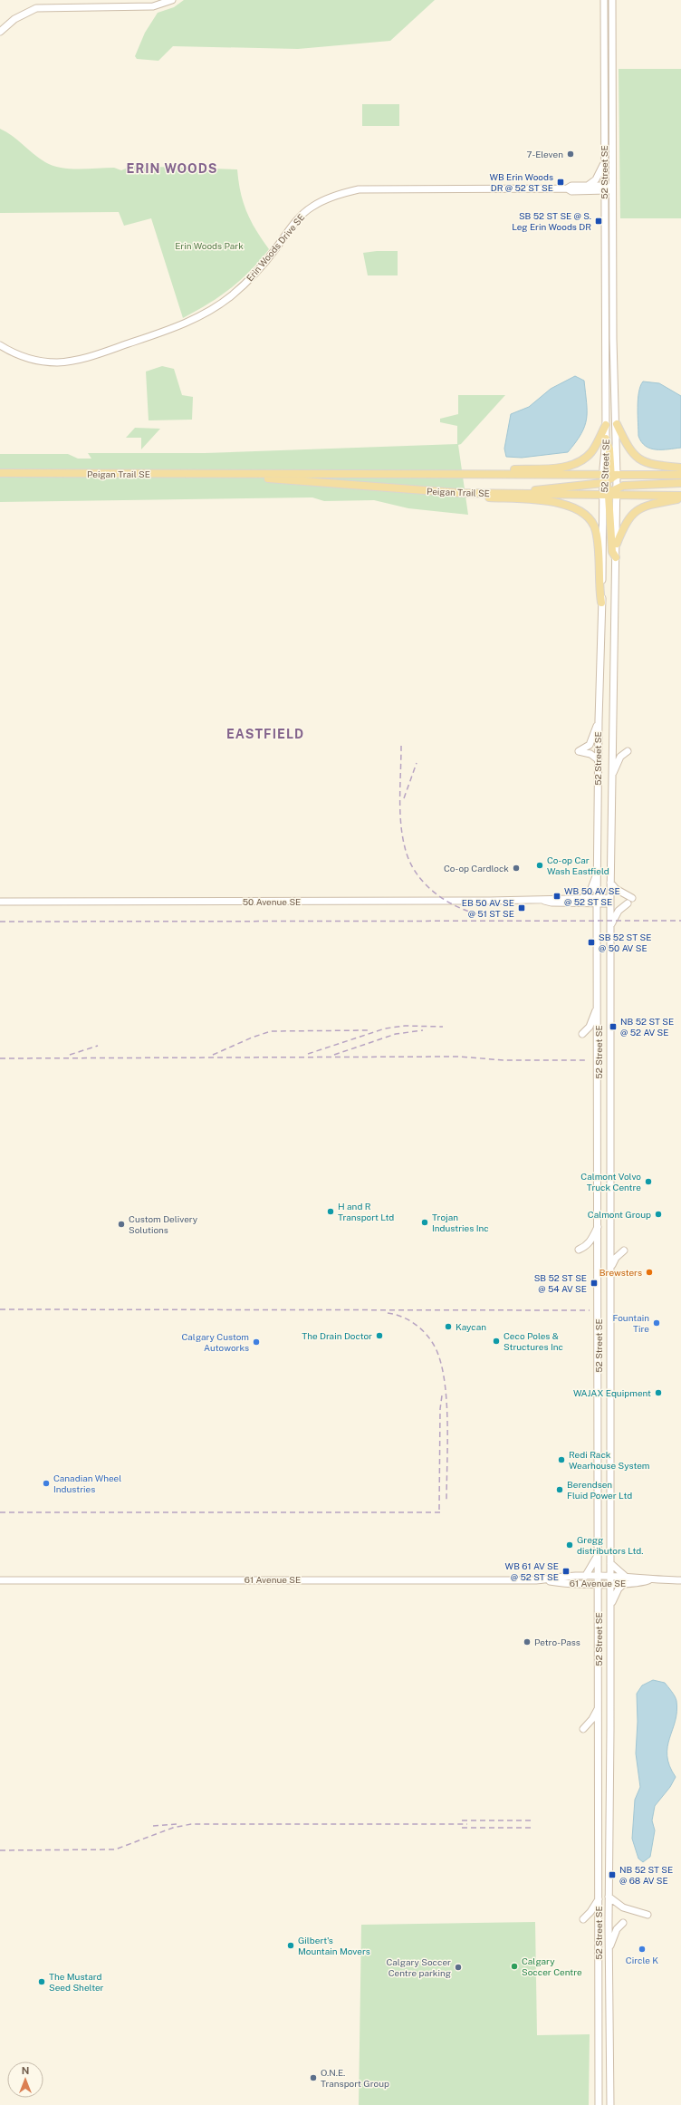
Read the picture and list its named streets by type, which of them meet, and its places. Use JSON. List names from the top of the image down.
{
  "streets": {
    "main road": [
      "52 Street SE",
      "Erin Woods Drive SE",
      "Peigan Trail SE",
      "50 Avenue SE",
      "61 Avenue SE"
    ]
  },
  "crossings": [
    ["52 Street SE", "Erin Woods Drive SE"],
    ["52 Street SE", "Peigan Trail SE"],
    ["52 Street SE", "50 Avenue SE"],
    ["52 Street SE", "61 Avenue SE"]
  ],
  "districts": ["ERIN WOODS", "EASTFIELD"],
  "parks": ["Erin Woods Park"],
  "places": {
    "other": [
      "7-Eleven",
      "Co-op Car Wash Eastfield",
      "Co-op Cardlock",
      "Calmont Volvo Truck Centre",
      "H and R Transport Ltd",
      "Calmont Group",
      "Trojan Industries Inc",
      "Custom Delivery Solutions",
      "Brewsters",
      "Fountain Tire",
      "Kaycan",
      "The Drain Doctor",
      "Ceco Poles & Structures Inc",
      "Calgary Custom Autoworks",
      "WAJAX Equipment",
      "Redi Rack Wearhouse System",
      "Canadian Wheel Industries",
      "Berendsen Fluid Power Ltd",
      "Gregg distributors Ltd.",
      "Petro-Pass",
      "Gilbert's Mountain Movers",
      "Circle K",
      "Calgary Soccer Centre",
      "Calgary Soccer Centre parking",
      "The Mustard Seed Shelter",
      "O.N.E. Transport Group"
    ],
    "transit": [
      "WB Erin Woods DR @ 52 ST SE",
      "SB 52 ST SE @ S. Leg Erin Woods DR",
      "WB 50 AV SE @ 52 ST SE",
      "EB 50 AV SE @ 51 ST SE",
      "SB 52 ST SE @ 50 AV SE",
      "NB 52 ST SE @ 52 AV SE",
      "SB 52 ST SE @ 54 AV SE",
      "WB 61 AV SE @ 52 ST SE",
      "NB 52 ST SE @ 68 AV SE"
    ]
  },
  "north": "top"
}
